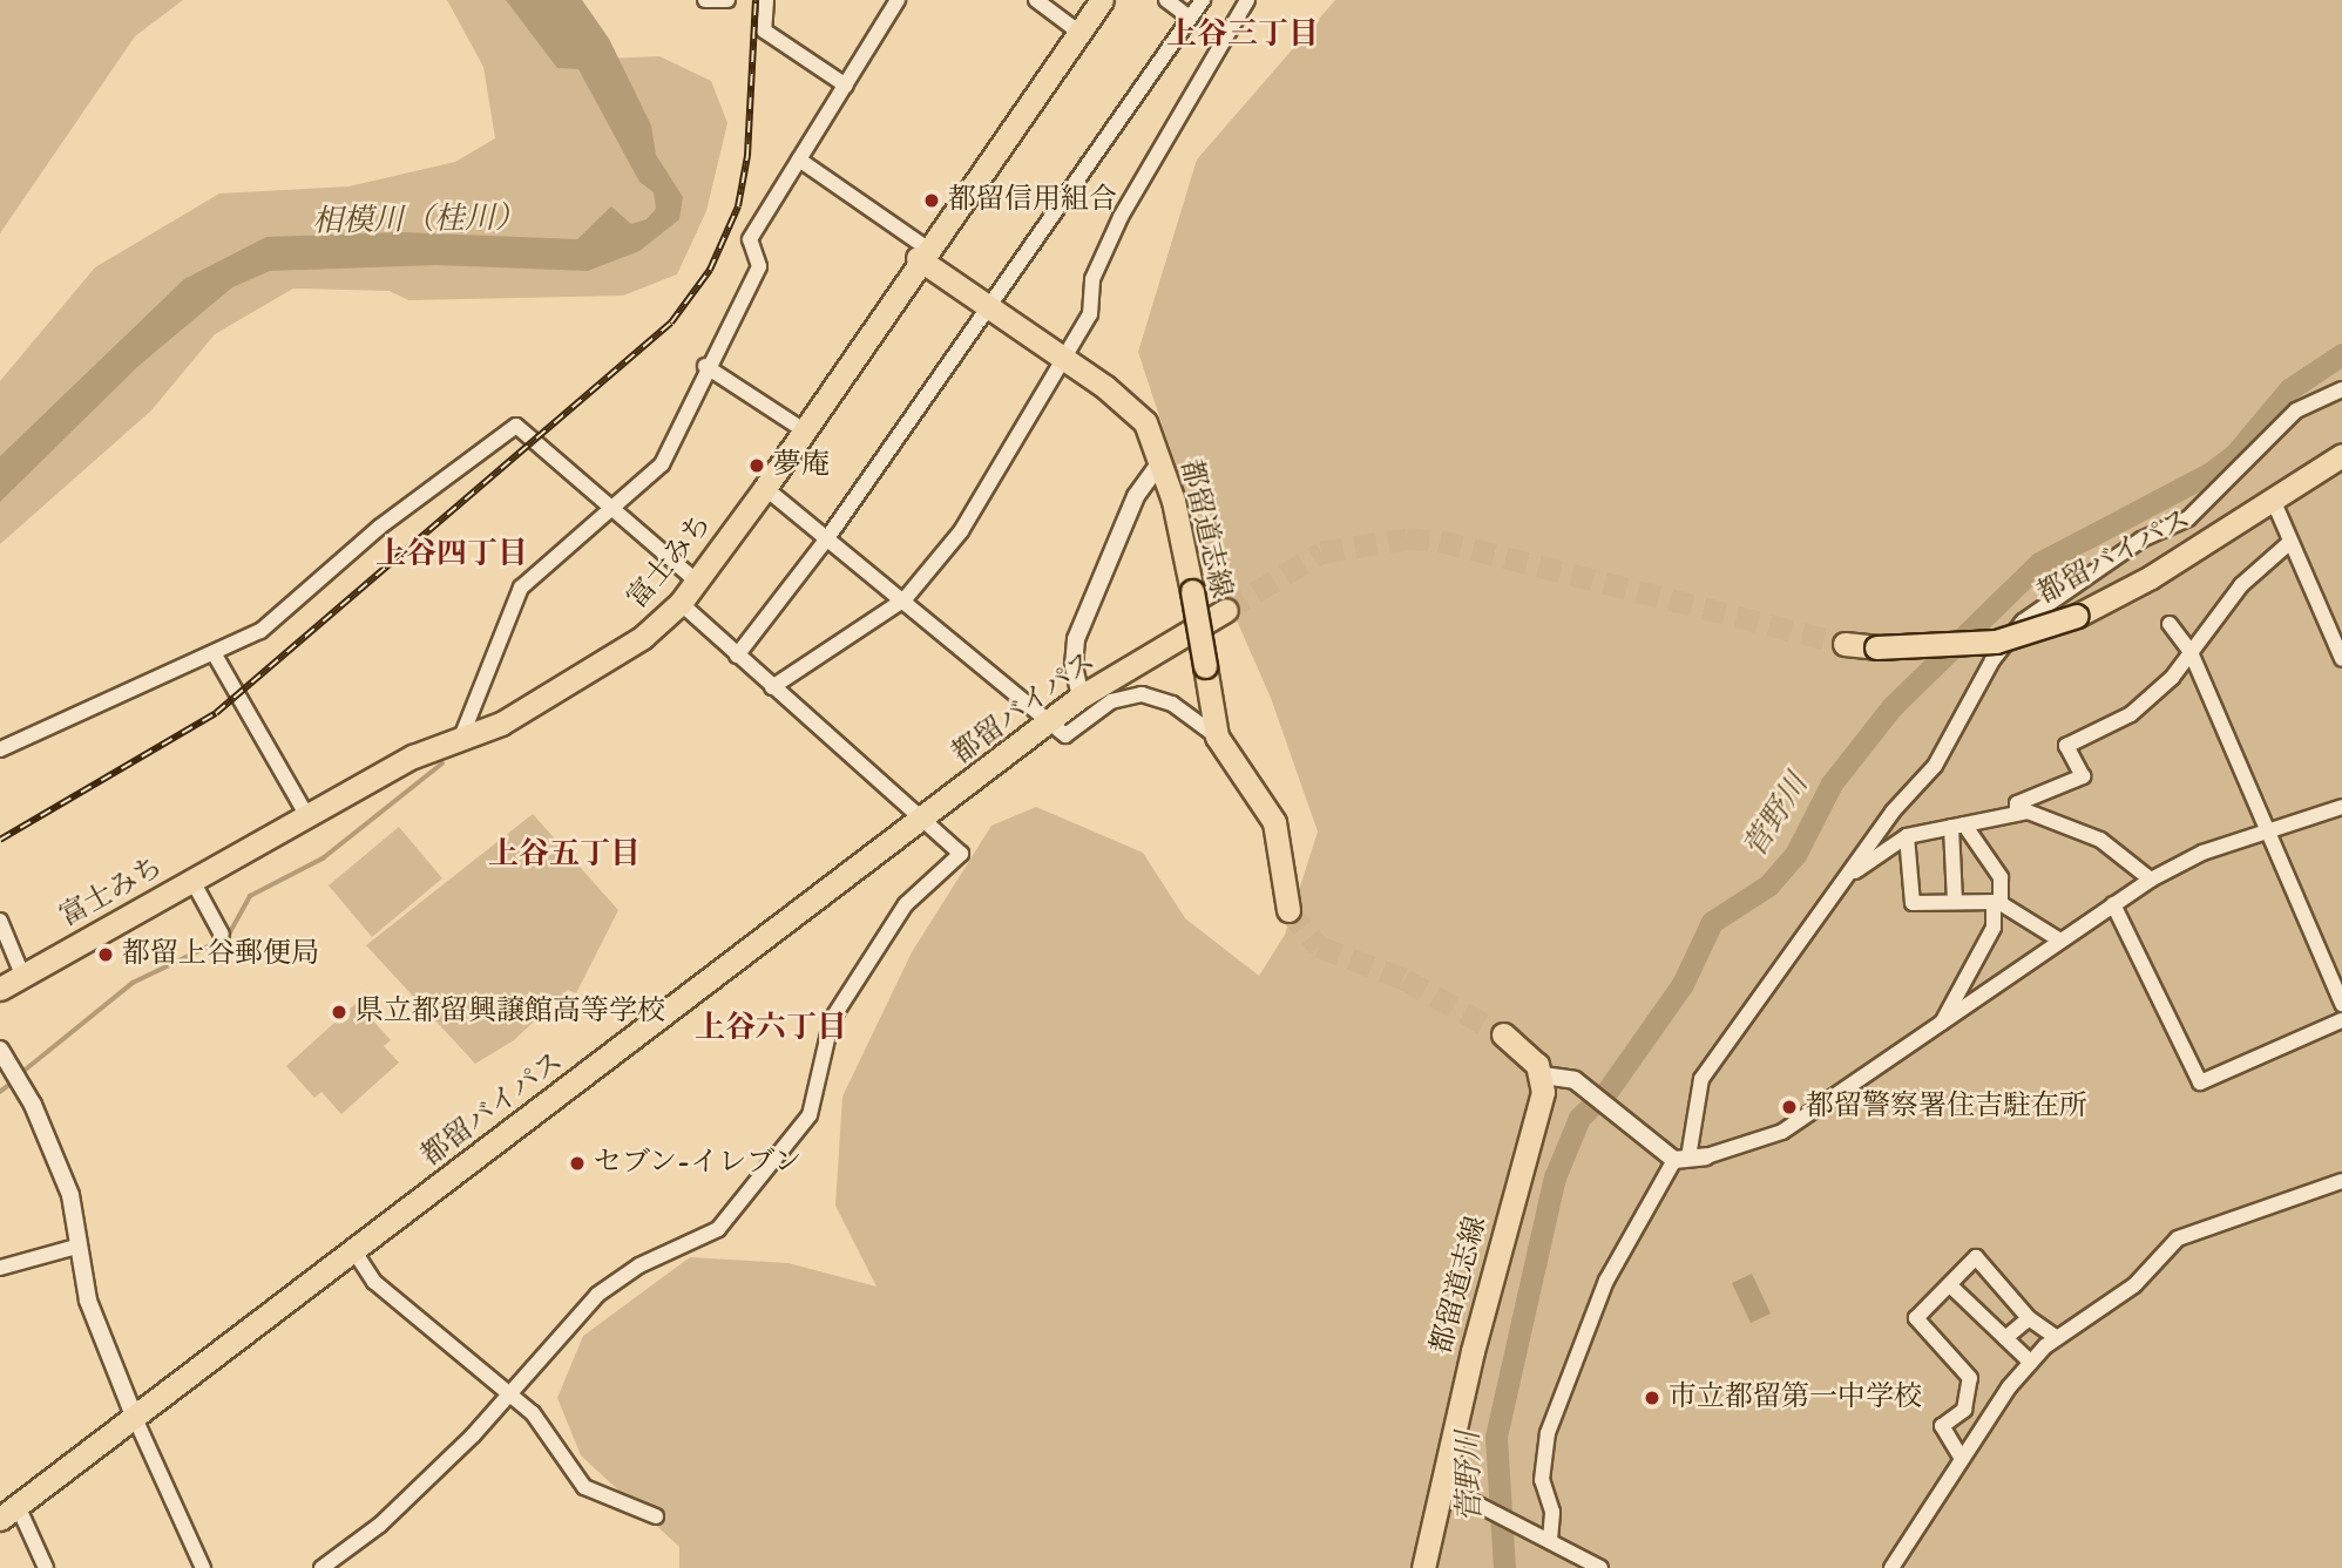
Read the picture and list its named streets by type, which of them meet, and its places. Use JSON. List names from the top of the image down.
{
  "streets": {
    "main road": ["都留道志線", "都留バイパス", "富士みち"]
  },
  "crossings": [
    ["都留道志線", "富士みち"]
  ],
  "districts": [
    "上谷三丁目",
    "上谷四丁目",
    "上谷五丁目",
    "上谷六丁目"
  ],
  "water": ["相模川（桂川）", "菅野川"],
  "places": [
    "都留信用組合",
    "夢庵",
    "都留上谷郵便局",
    "県立都留興譲館高等学校",
    "都留警察署住吉駐在所",
    "セブン-イレブン",
    "市立都留第一中学校"
  ]
}
